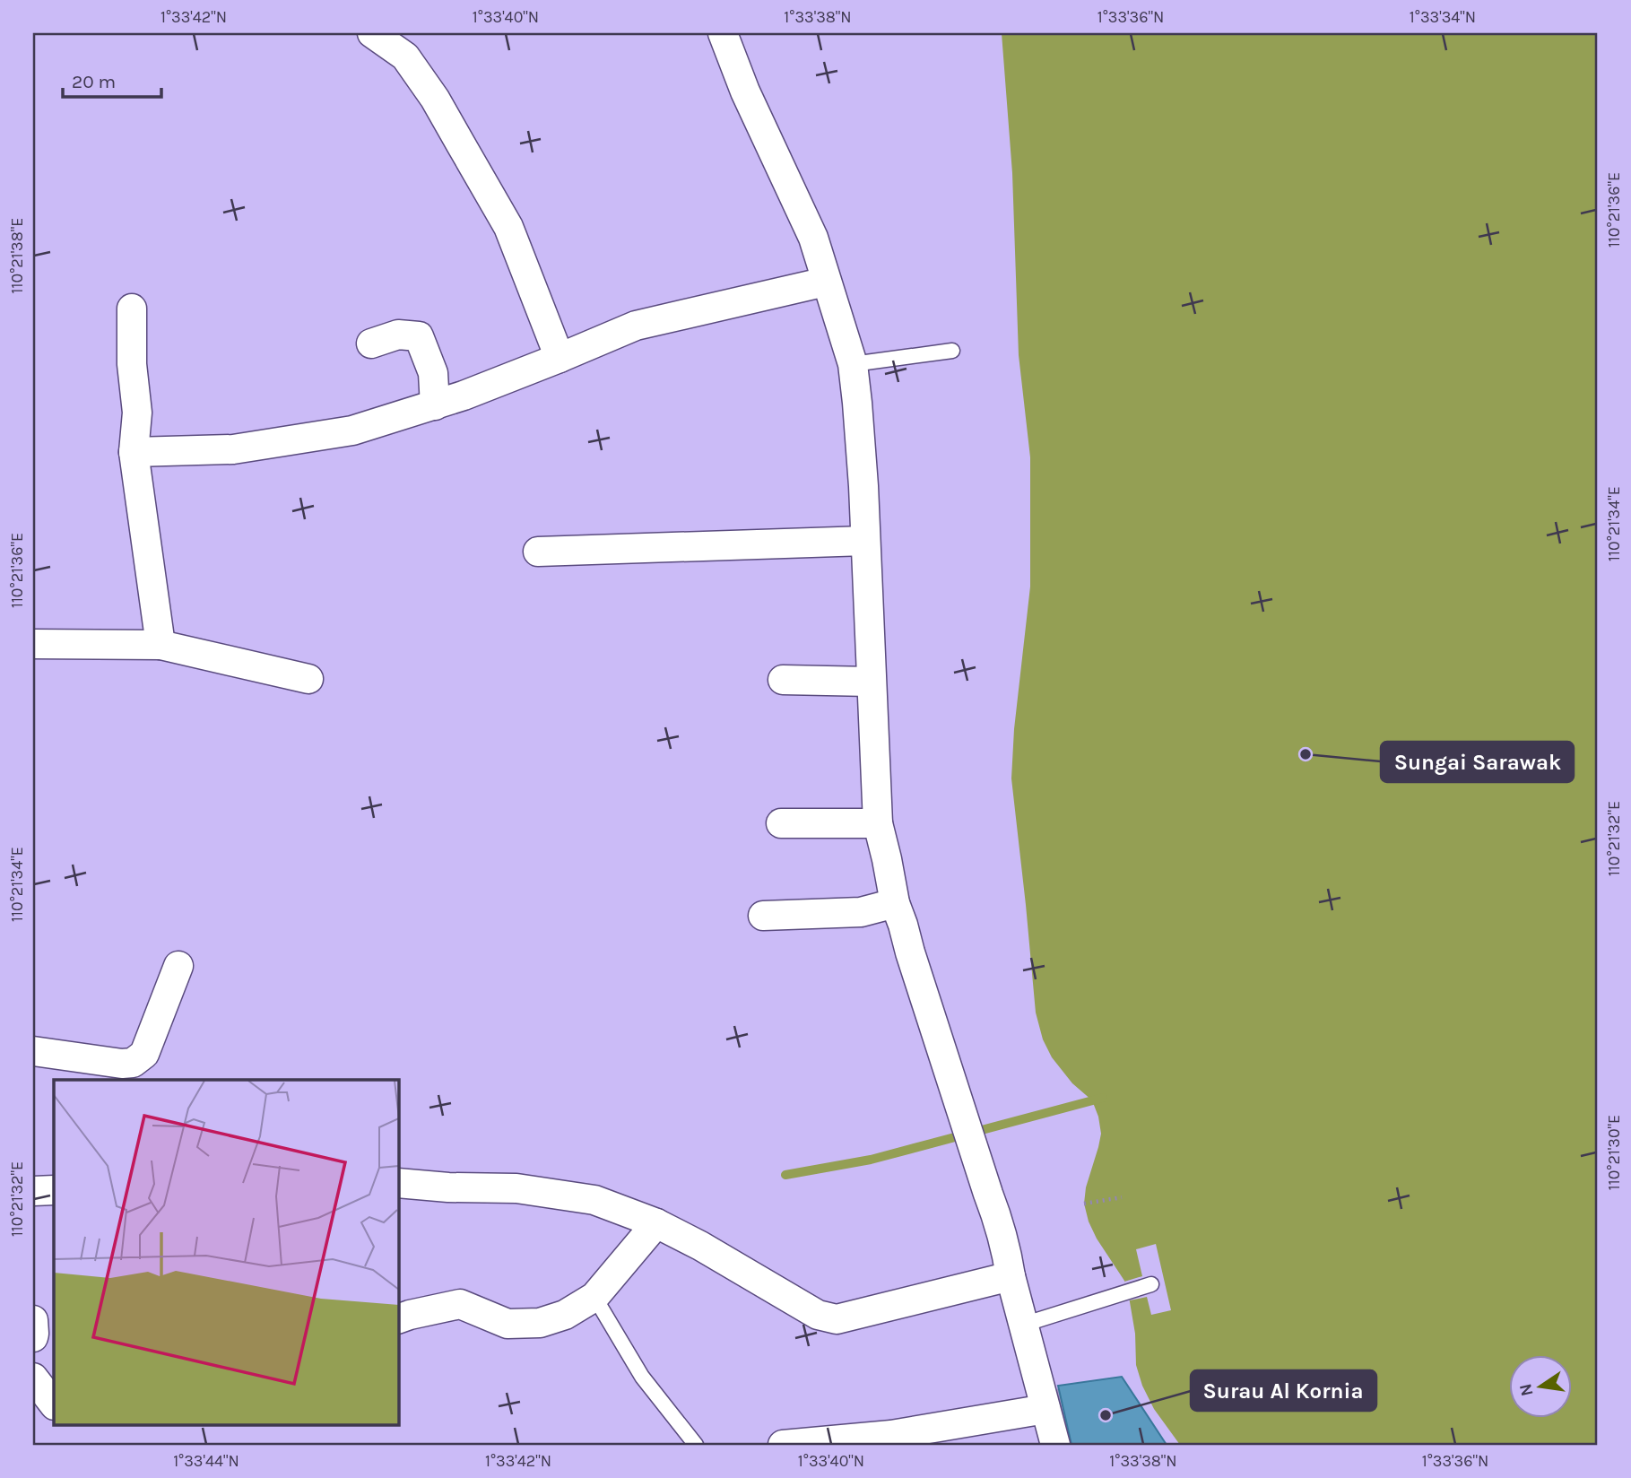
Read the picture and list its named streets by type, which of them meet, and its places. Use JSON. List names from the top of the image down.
{
  "places": ["Sungai Sarawak", "Surau Al Kornia"],
  "scale_bar": "20 m",
  "north": "left",
  "coordinates": [
    "1°33'42\"N",
    "1°33'40\"N",
    "1°33'38\"N",
    "1°33'36\"N",
    "1°33'34\"N",
    "110°21'36\"E",
    "110°21'38\"E",
    "110°21'34\"E",
    "110°21'32\"E",
    "110°21'30\"E",
    "1°33'44\"N"
  ]
}
